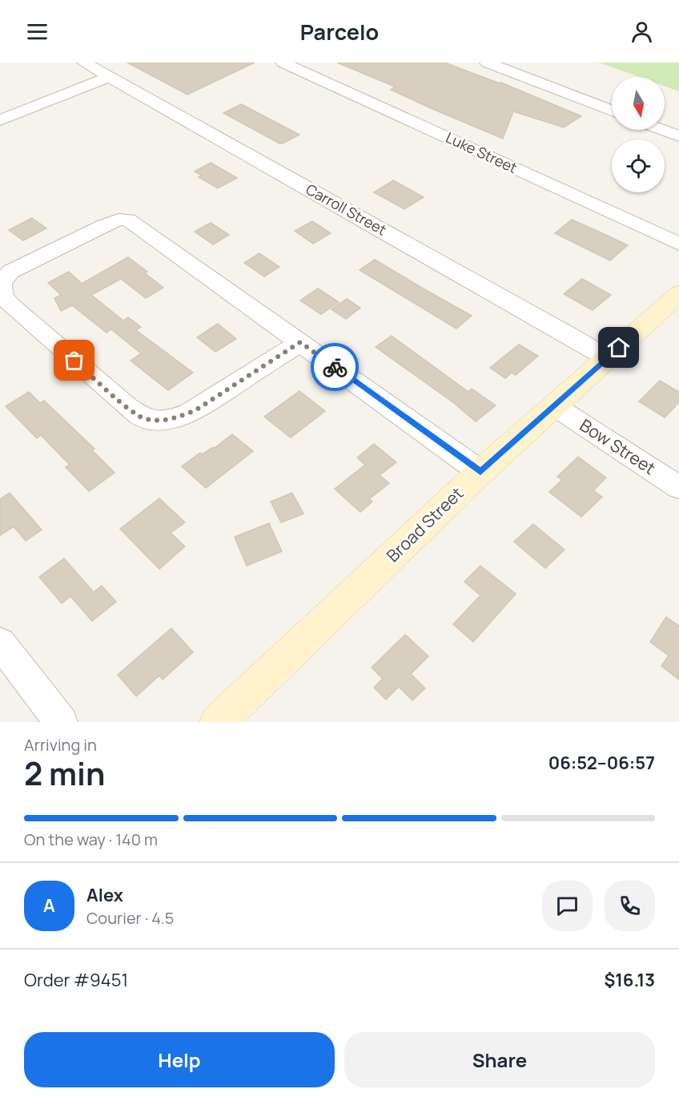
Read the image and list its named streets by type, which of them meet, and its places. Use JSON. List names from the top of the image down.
{
  "streets": {
    "main road": ["Broad Street"],
    "street": ["Luke Street", "Carroll Street", "Bow Street"]
  },
  "crossings": [
    ["Carroll Street", "Broad Street"],
    ["Bow Street", "Broad Street"]
  ],
  "north": "bottom",
  "page": {
    "header": "Parcelo",
    "heading": ["2 min", "Arriving in", "06:52–06:57"],
    "panel": [
      "Alex",
      "Courier · 4.5",
      "Order #9451",
      "$16.13"
    ],
    "bar": "On the way · 140 m",
    "round": "A",
    "buttons": ["Help", "Share"]
  }
}
